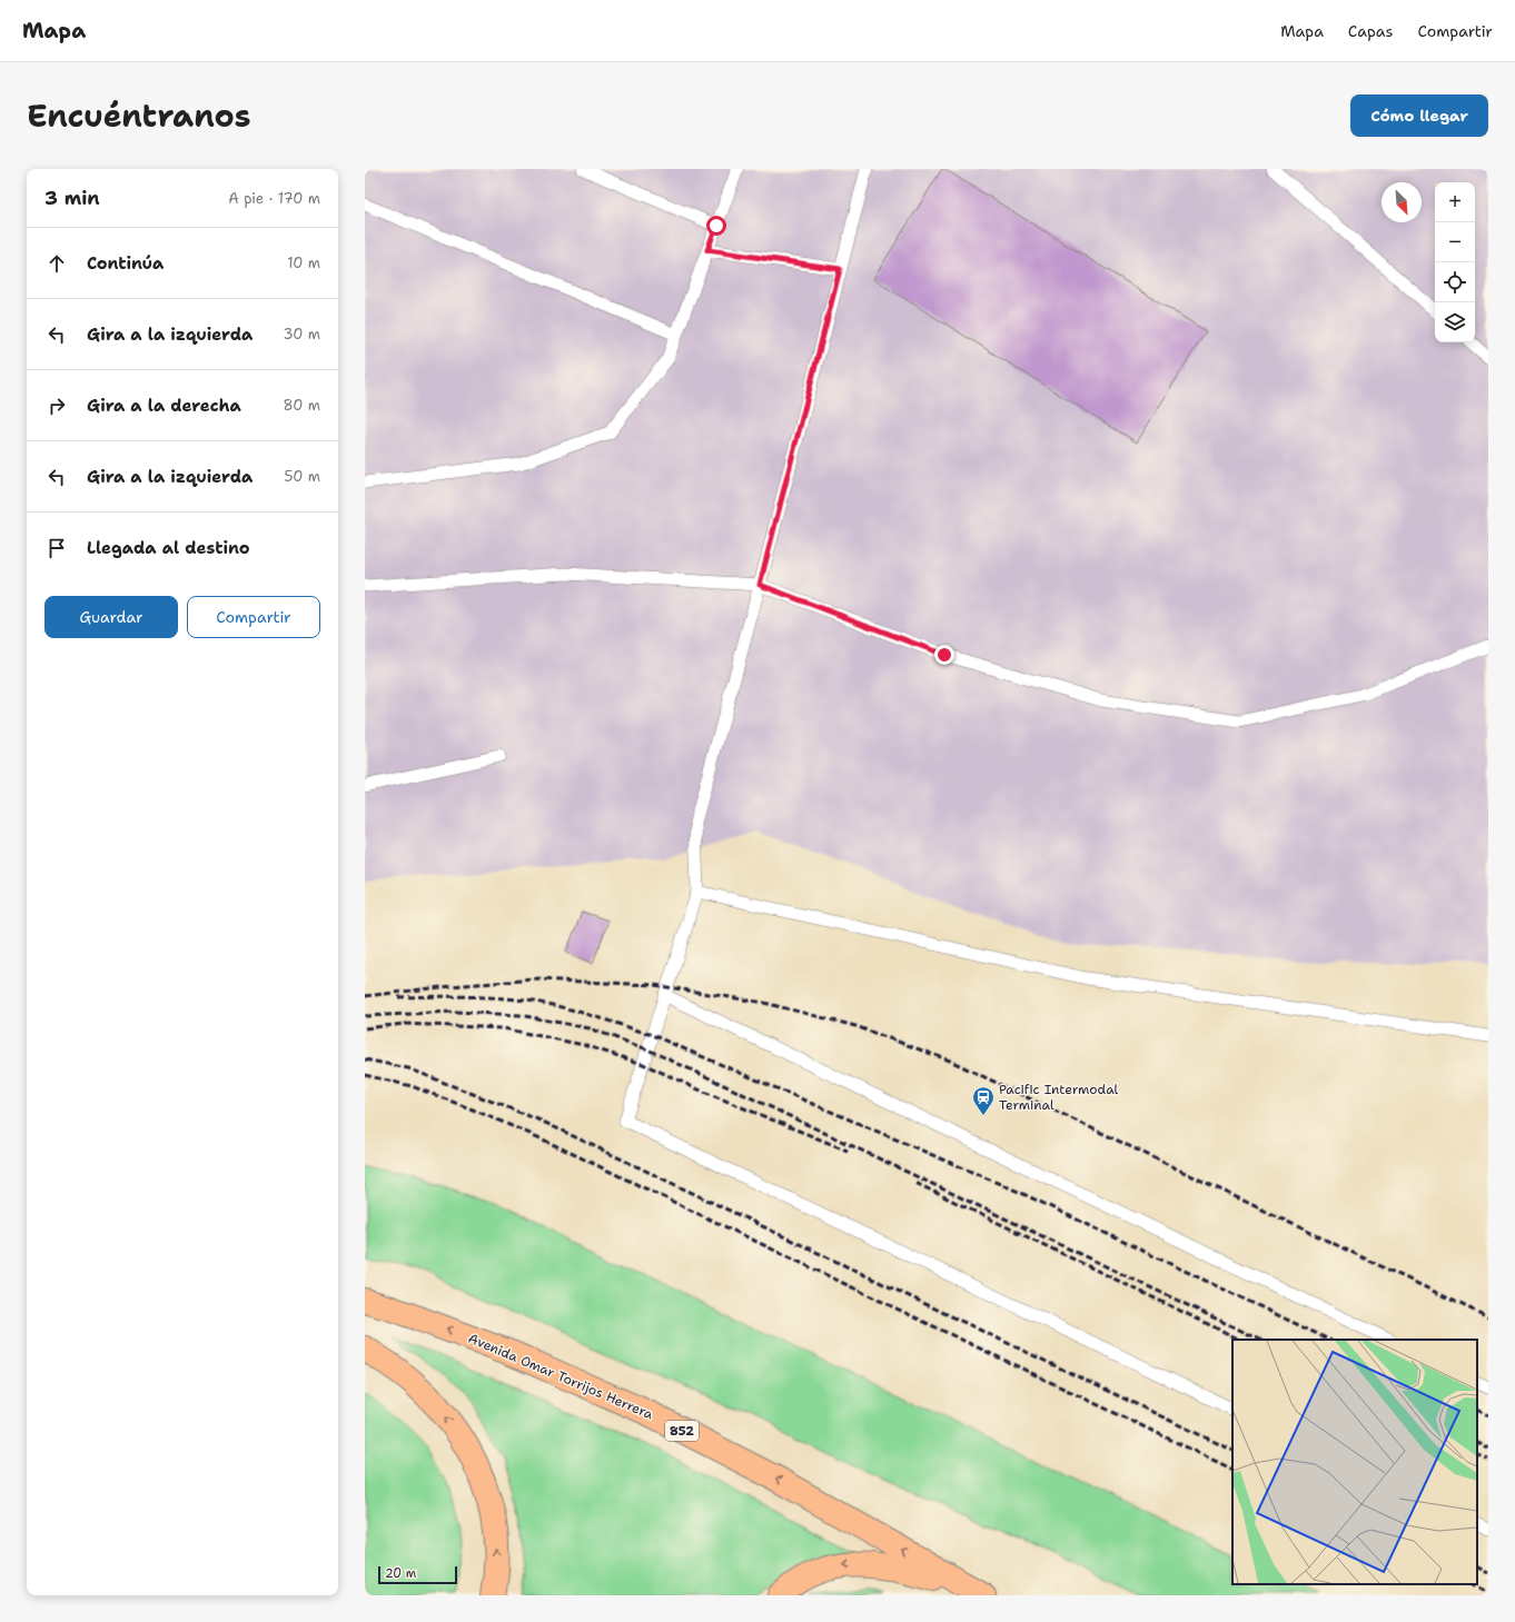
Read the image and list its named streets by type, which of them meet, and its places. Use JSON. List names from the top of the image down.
{
  "streets": {
    "main road": ["Avenida Omar Torrijos Herrera", "852"]
  },
  "one_way": ["Avenida Omar Torrijos Herrera"],
  "places": {
    "station": ["Pacific Intermodal Terminal"]
  },
  "scale_bar": "20 m",
  "north": "bottom right",
  "page": {
    "header": "Mapa",
    "nav": ["Mapa", "Capas", "Compartir"],
    "title": "Encuéntranos",
    "buttons": [
      "Cómo llegar",
      ["Guardar", "Compartir"]
    ],
    "heading": ["3 min", "A pie · 170 m"],
    "map_buttons": ["+", "−"],
    "list": [
      ["Continúa", "10 m"],
      ["Gira a la izquierda", "30 m"],
      ["Gira a la derecha", "80 m"],
      ["Gira a la izquierda", "50 m"],
      "Llegada al destino"
    ],
    "scale": "20 m"
  }
}
